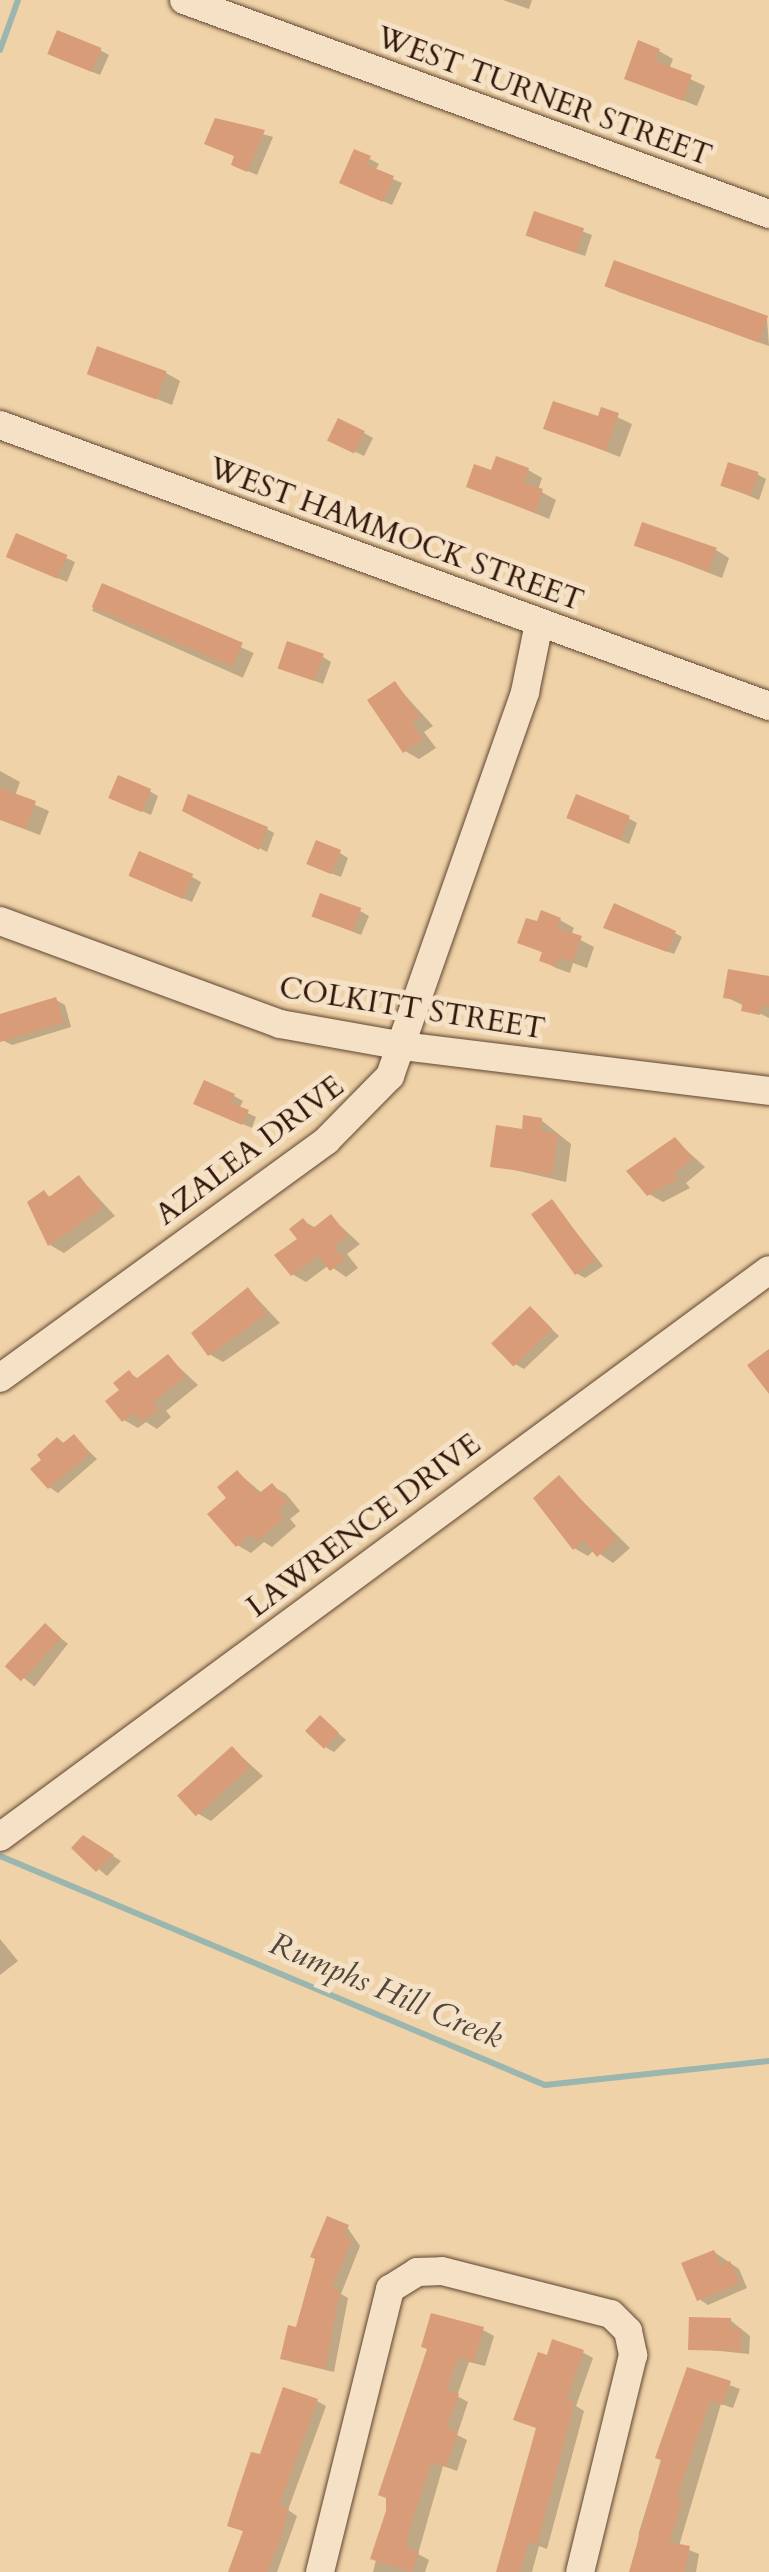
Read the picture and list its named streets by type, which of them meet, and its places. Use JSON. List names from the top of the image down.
{
  "streets": {
    "street": [
      "WEST TURNER STREET",
      "WEST HAMMOCK STREET",
      "COLKITT STREET",
      "AZALEA DRIVE",
      "LAWRENCE DRIVE"
    ]
  },
  "crossings": [
    ["WEST HAMMOCK STREET", "AZALEA DRIVE"],
    ["COLKITT STREET", "AZALEA DRIVE"]
  ],
  "water": ["Rumphs Hill Creek"]
}
